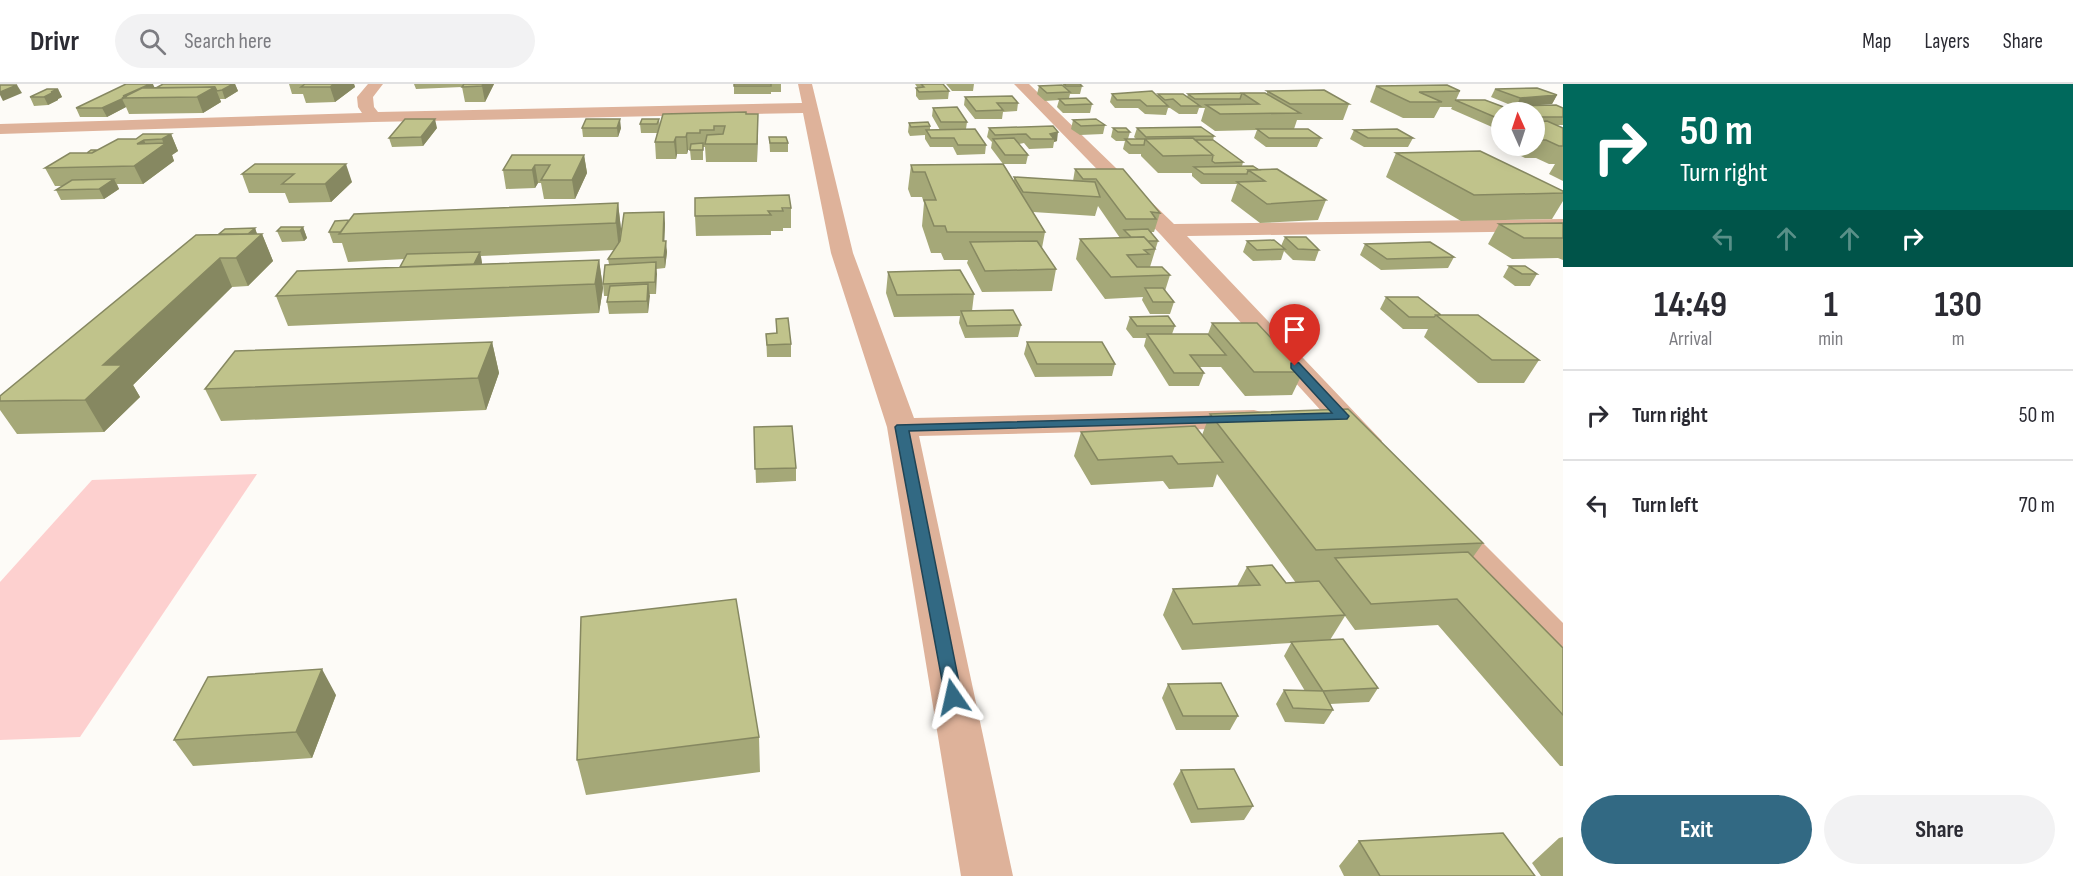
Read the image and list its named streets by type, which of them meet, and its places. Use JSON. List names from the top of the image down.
{
  "north": "top",
  "page": {
    "header": "Drivr",
    "search": "Search here",
    "nav": ["Map", "Layers", "Share"],
    "turn": ["50 m", "Turn right"],
    "eta": [
      "14:49",
      "Arrival",
      "1",
      "min",
      "130",
      "m"
    ],
    "list": [
      {
        "name": "Turn right",
        "value": "50 m"
      },
      {
        "name": "Turn left",
        "value": "70 m"
      }
    ],
    "buttons": ["Exit", "Share"]
  }
}
